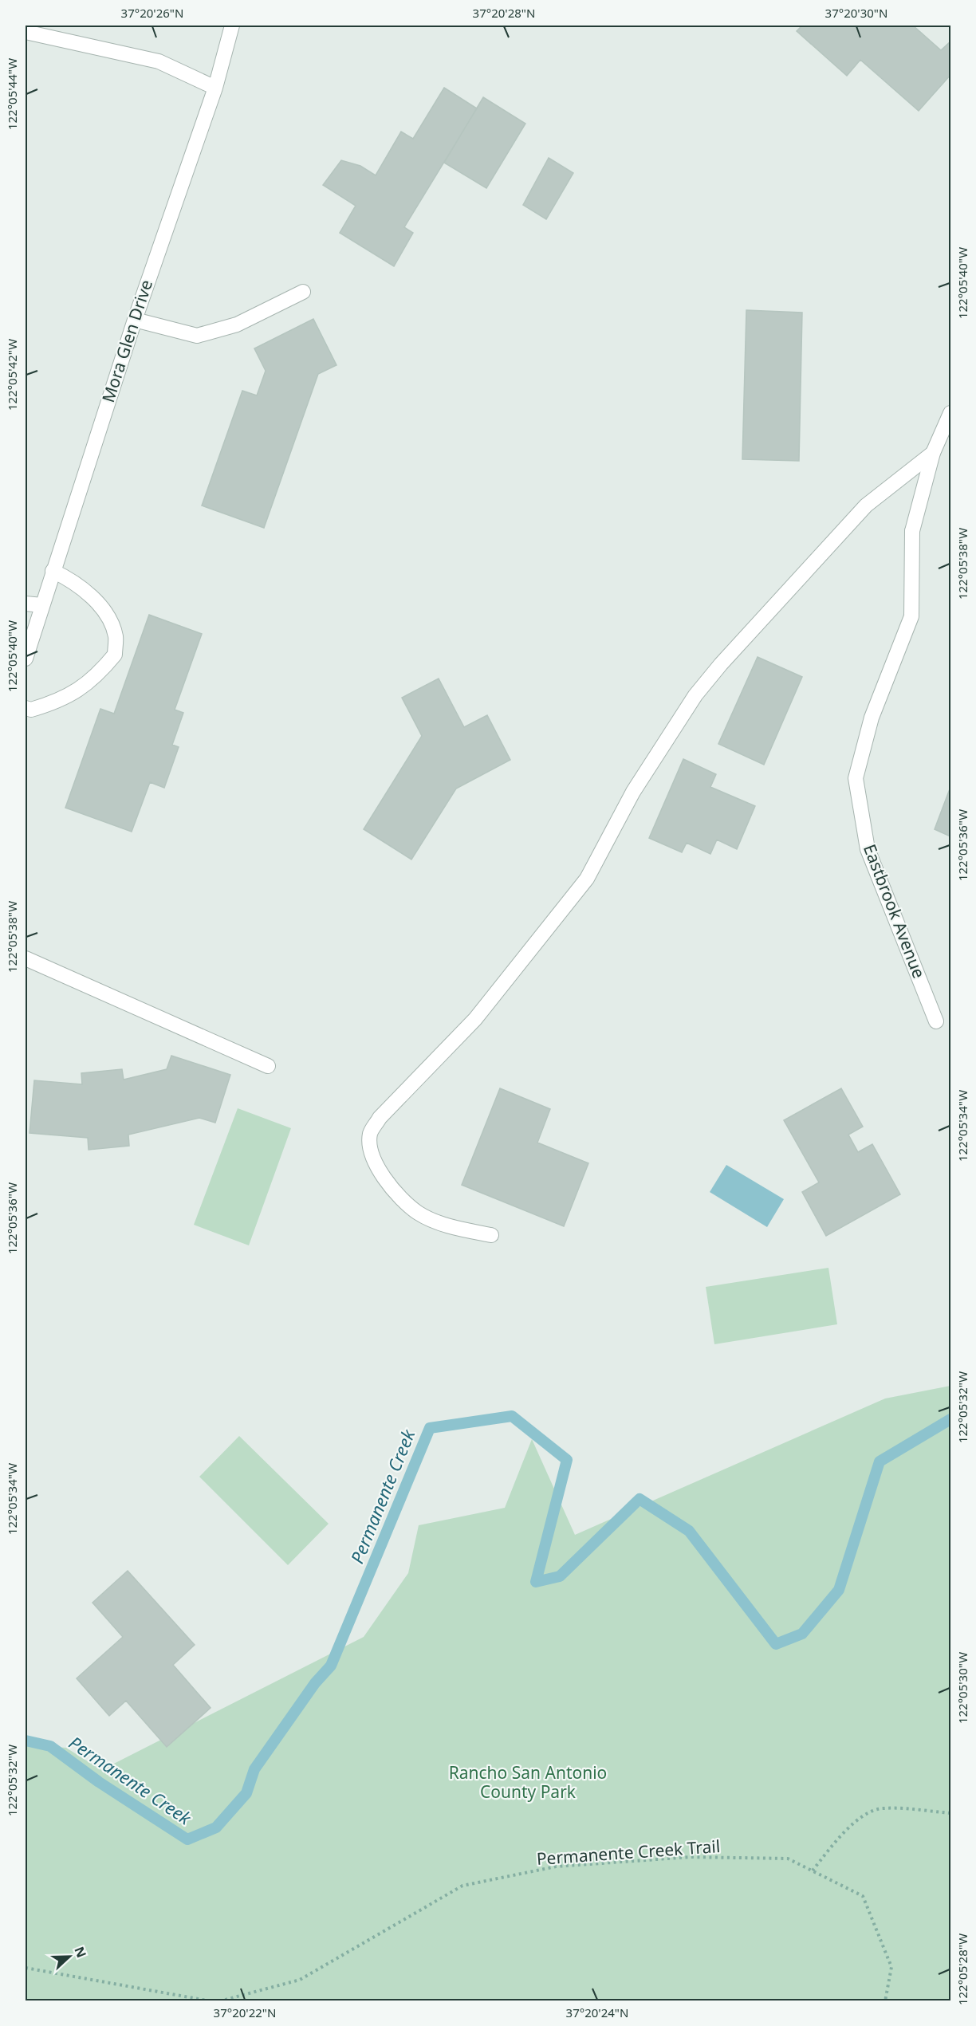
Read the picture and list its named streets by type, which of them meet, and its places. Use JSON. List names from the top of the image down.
{
  "streets": {
    "street": ["Mora Glen Drive", "Eastbrook Avenue"],
    "path": ["Permanente Creek Trail"]
  },
  "water": ["Permanente Creek"],
  "parks": ["Rancho San Antonio County Park"],
  "north": "right",
  "coordinates": [
    "37°20'26\"N",
    "37°20'28\"N",
    "37°20'30\"N",
    "122°05'44\"W",
    "122°05'40\"W",
    "122°05'42\"W",
    "122°05'38\"W",
    "122°05'36\"W",
    "122°05'34\"W",
    "122°05'32\"W",
    "122°05'30\"W",
    "122°05'28\"W",
    "37°20'22\"N",
    "37°20'24\"N"
  ]
}
